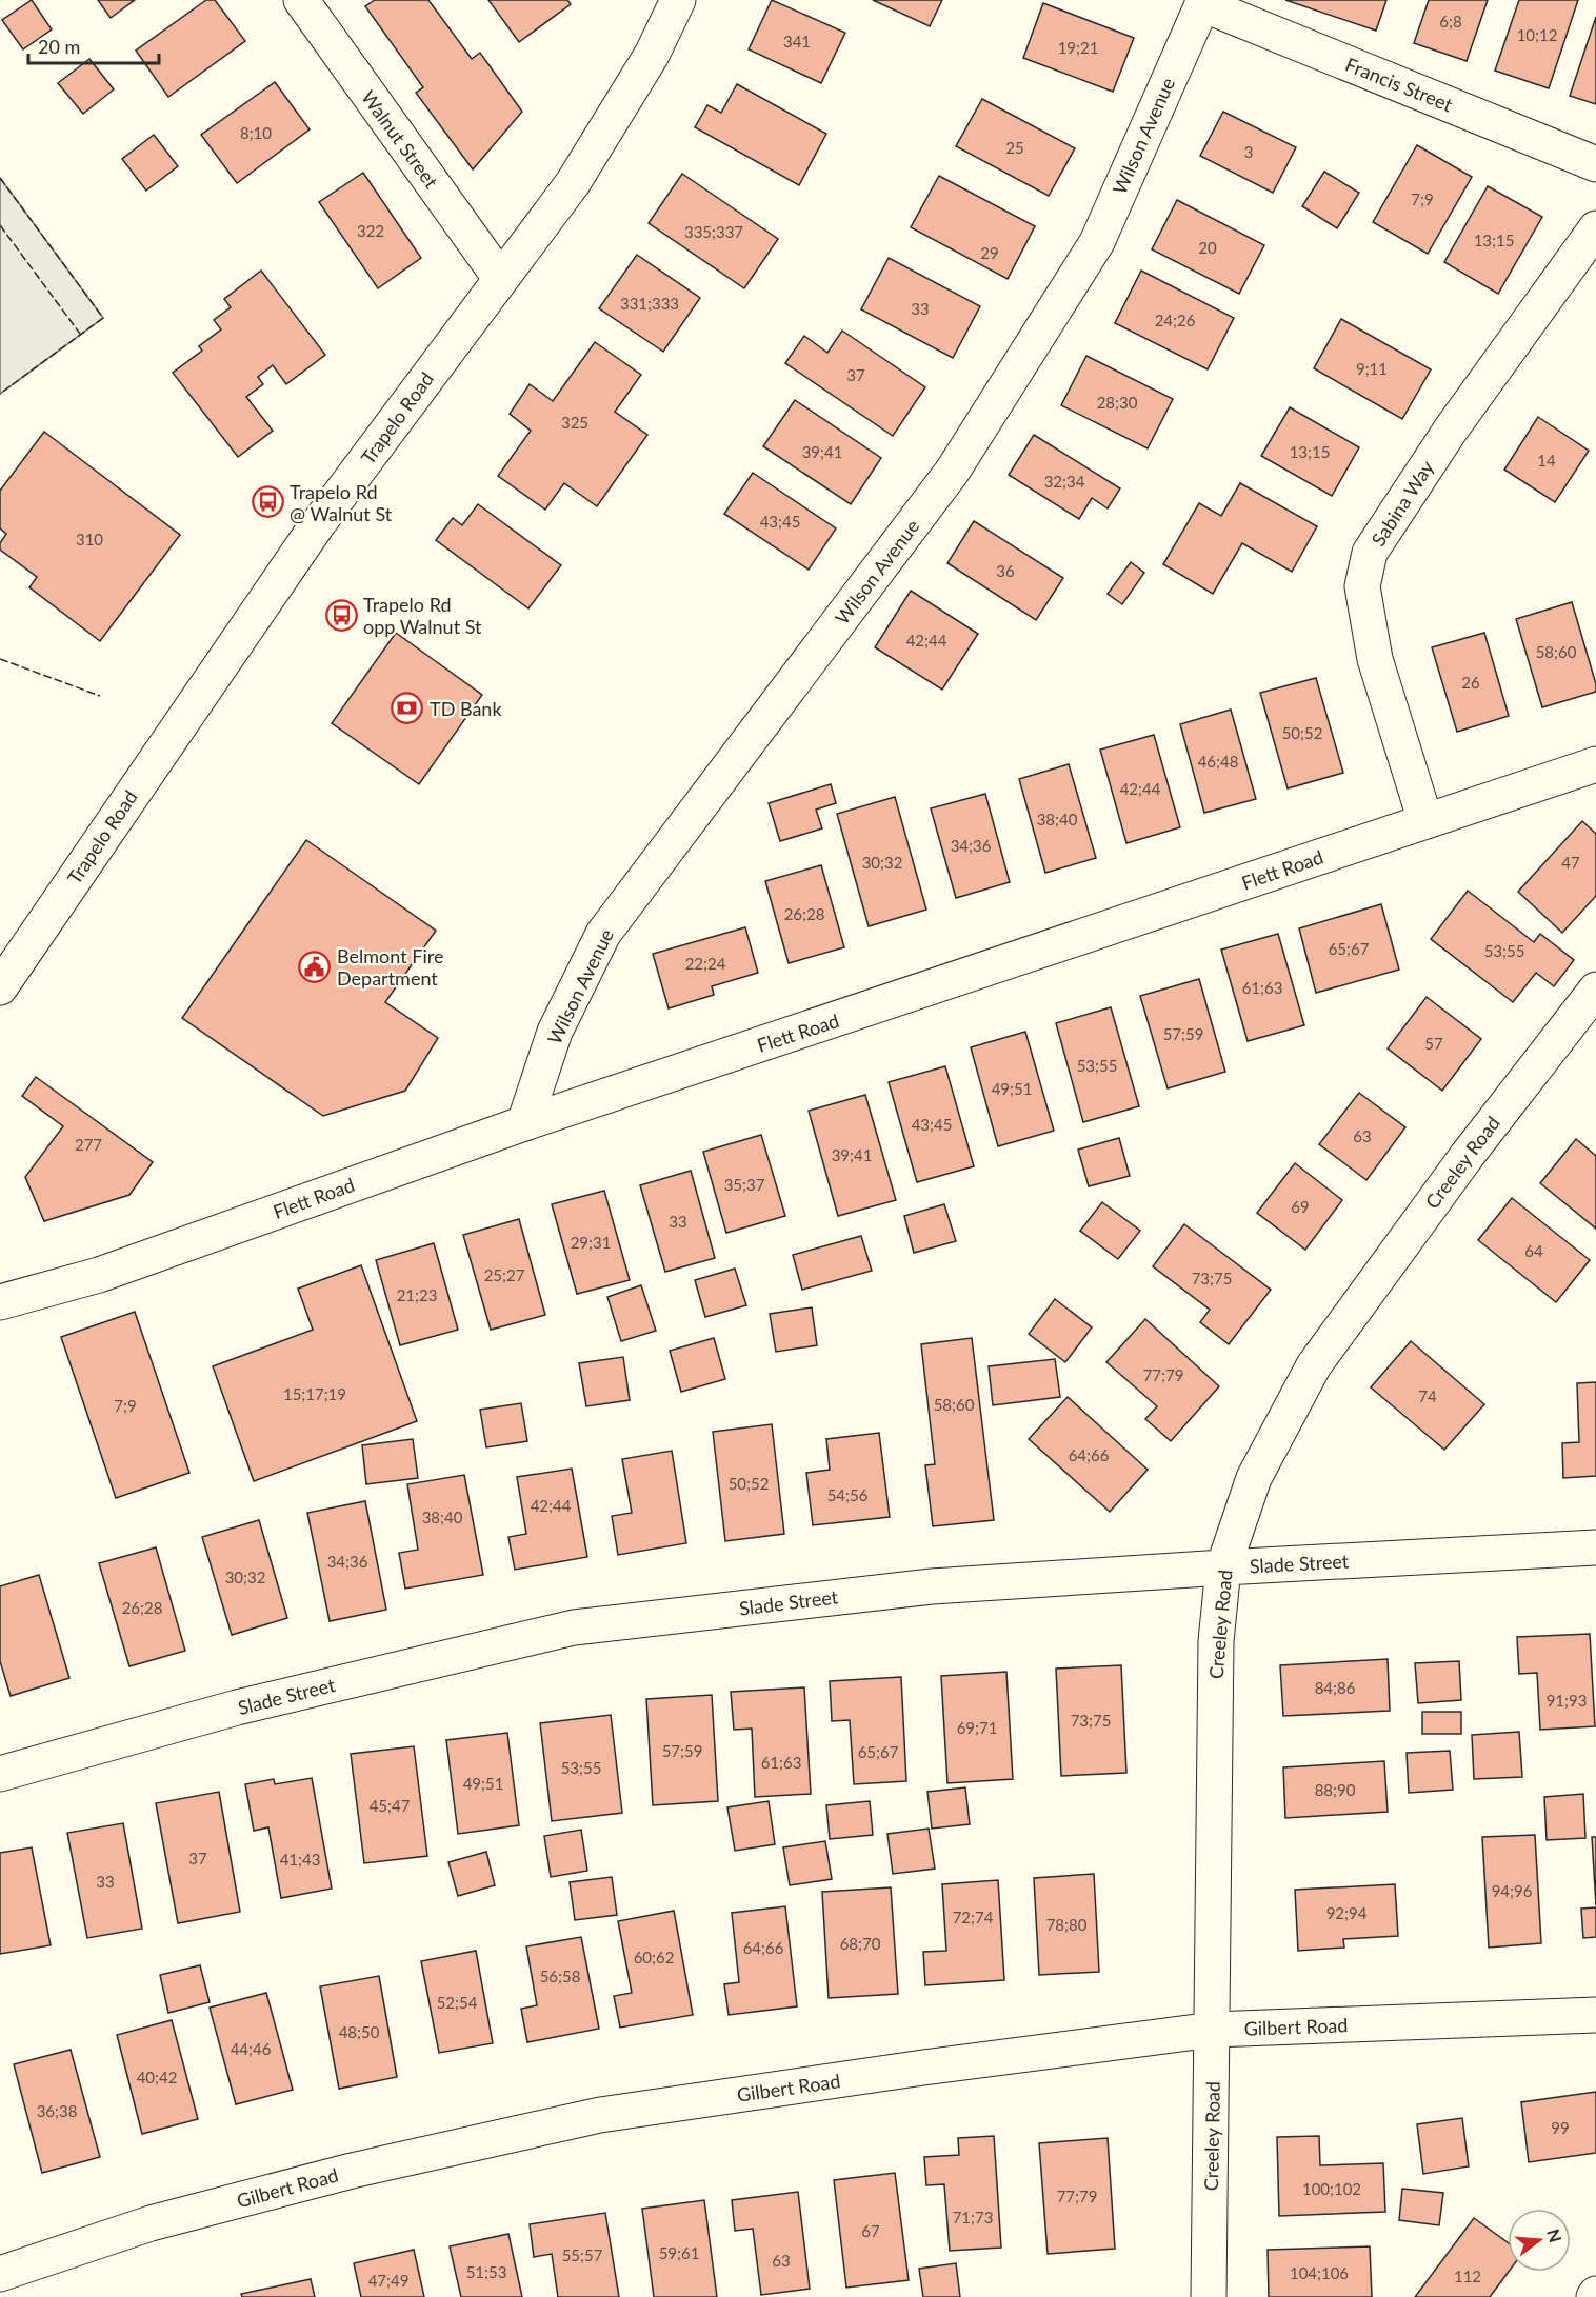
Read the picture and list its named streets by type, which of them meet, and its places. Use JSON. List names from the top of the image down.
{
  "streets": {
    "street": [
      "Francis Street",
      "Wilson Avenue",
      "Walnut Street",
      "Trapelo Road",
      "Sabina Way",
      "Flett Road",
      "Creeley Road",
      "Slade Street",
      "Gilbert Road"
    ]
  },
  "crossings": [
    ["Francis Street", "Wilson Avenue"],
    ["Wilson Avenue", "Flett Road"],
    ["Walnut Street", "Trapelo Road"],
    ["Sabina Way", "Flett Road"],
    ["Creeley Road", "Slade Street"],
    ["Creeley Road", "Gilbert Road"]
  ],
  "places": {
    "bus stop": ["Trapelo Rd @ Walnut St", "Trapelo Rd opp Walnut St"],
    "bank": ["TD Bank"],
    "public building": ["Belmont Fire Department"]
  },
  "house_numbers": [
    "6;8",
    "10;12",
    "341",
    "19;21",
    "8;10",
    "25",
    "3",
    "7;9",
    "322",
    "335;337",
    "13;15",
    "20",
    "29",
    "331;333",
    "33",
    "24;26",
    "9;11",
    "37",
    "28;30",
    "325",
    "39;41",
    "13;15",
    "14",
    "32;34",
    "43;45",
    "310",
    "36",
    "42;44",
    "58;60",
    "26",
    "50;52",
    "46;48",
    "42;44",
    "38;40",
    "34;36",
    "30;32",
    "47",
    "26;28",
    "65;67",
    "53;55",
    "22;24",
    "61;63",
    "57;59",
    "57",
    "53;55",
    "49;51",
    "43;45",
    "63",
    "277",
    "39;41",
    "35;37",
    "69",
    "33",
    "29;31",
    "64",
    "25;27",
    "73;75",
    "21;23",
    "77;79",
    "15;17;19",
    "74",
    "58;60",
    "7;9",
    "64;66",
    "50;52",
    "54;56",
    "42;44",
    "38;40",
    "34;36",
    "30;32",
    "26;28",
    "84;86",
    "91;93",
    "73;75",
    "69;71",
    "57;59",
    "65;67",
    "61;63",
    "53;55",
    "49;51",
    "88;90",
    "45;47",
    "37",
    "41;43",
    "33",
    "94;96",
    "92;94",
    "72;74",
    "78;80",
    "68;70",
    "64;66",
    "60;62",
    "56;58",
    "52;54",
    "48;50",
    "44;46",
    "40;42",
    "36;38",
    "99",
    "100;102",
    "77;79",
    "71;73",
    "67",
    "59;61",
    "55;57",
    "63",
    "51;53",
    "104;106",
    "112",
    "47;49"
  ],
  "scale_bar": "20 m",
  "north": "right"
}
